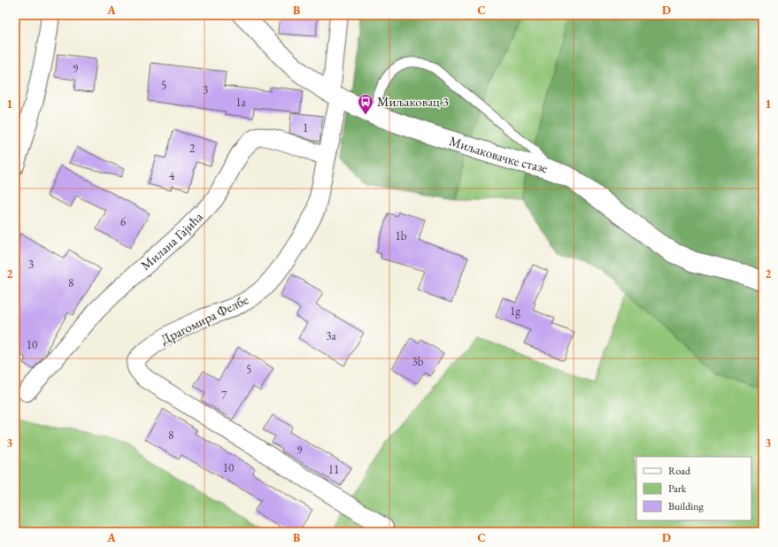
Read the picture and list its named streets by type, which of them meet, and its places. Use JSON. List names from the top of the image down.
{
  "streets": {
    "street": ["Миљаковачке стазе", "Милана Гајића", "Драгомира Фелбе"]
  },
  "crossings": [
    ["Миљаковачке стазе", "Драгомира Фелбе"],
    ["Милана Гајића", "Драгомира Фелбе"]
  ],
  "places": {
    "bus stop": ["Миљаковац 3"]
  },
  "house_numbers": [
    "9",
    "5",
    "3",
    "1a",
    "1",
    "2",
    "4",
    "6",
    "1b",
    "3",
    "8",
    "1g",
    "3a",
    "10",
    "3b",
    "5",
    "7",
    "8",
    "9",
    "10",
    "11"
  ],
  "legend": ["Road", "Park", "Building"],
  "grid": {
    "columns": [
      "A",
      "B",
      "C",
      "D"
    ],
    "rows": ["1", "2", "3"]
  }
}
